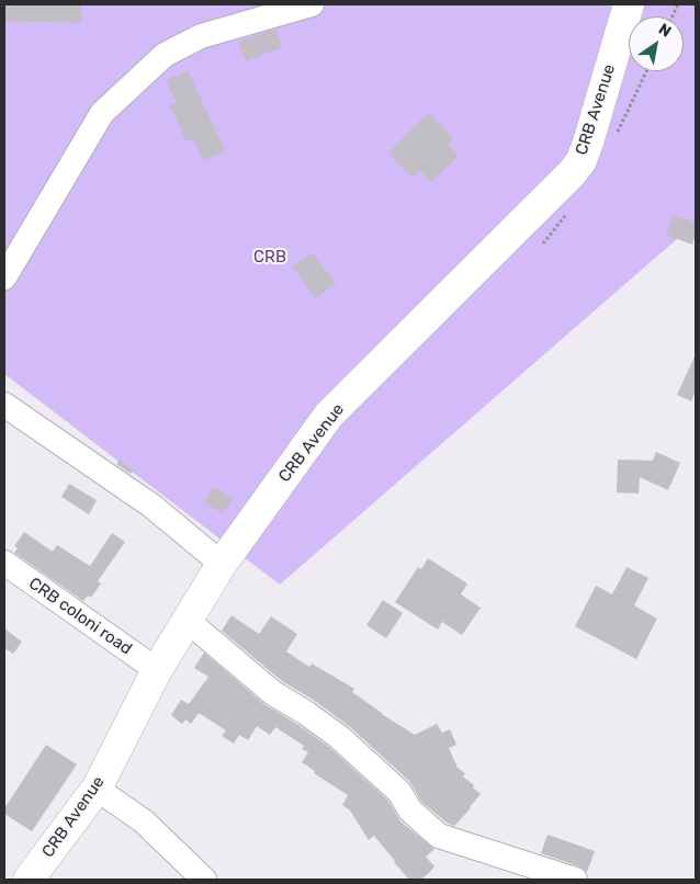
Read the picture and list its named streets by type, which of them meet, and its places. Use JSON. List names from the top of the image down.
{
  "streets": {
    "main road": ["CRB Avenue"],
    "street": ["CRB coloni road"]
  },
  "crossings": [
    ["CRB Avenue", "CRB coloni road"]
  ],
  "parks": ["CRB"],
  "north": "top right"
}
